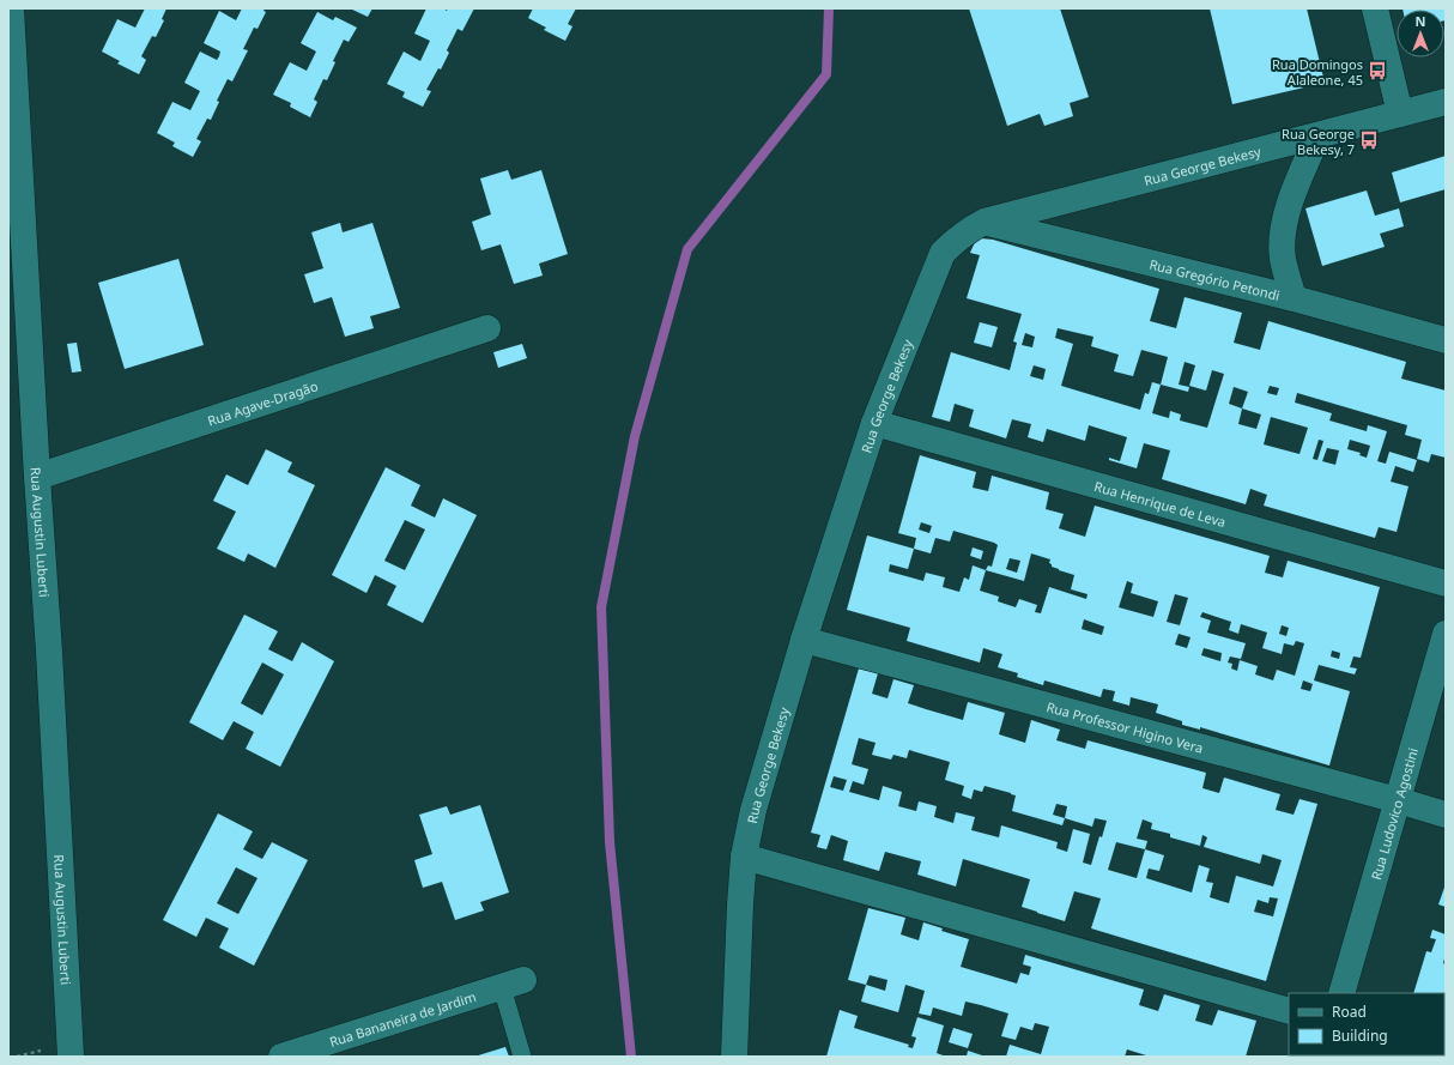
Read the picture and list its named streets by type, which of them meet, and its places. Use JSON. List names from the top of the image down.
{
  "streets": {
    "street": [
      "Rua George Bekesy",
      "Rua Gregório Petondi",
      "Rua Agave-Dragão",
      "Rua Henrique de Leva",
      "Rua Augustin Luberti",
      "Rua Professor Higino Vera",
      "Rua Ludovico Agostini",
      "Rua Bananeira de Jardim"
    ]
  },
  "crossings": [
    ["Rua George Bekesy", "Rua Gregório Petondi"],
    ["Rua George Bekesy", "Rua Henrique de Leva"],
    ["Rua George Bekesy", "Rua Professor Higino Vera"],
    ["Rua Agave-Dragão", "Rua Augustin Luberti"],
    ["Rua Professor Higino Vera", "Rua Ludovico Agostini"]
  ],
  "places": {
    "bus stop": ["Rua Domingos Alaleone, 45", "Rua George Bekesy, 7"]
  },
  "legend": ["Road", "Building"],
  "north": "top"
}
